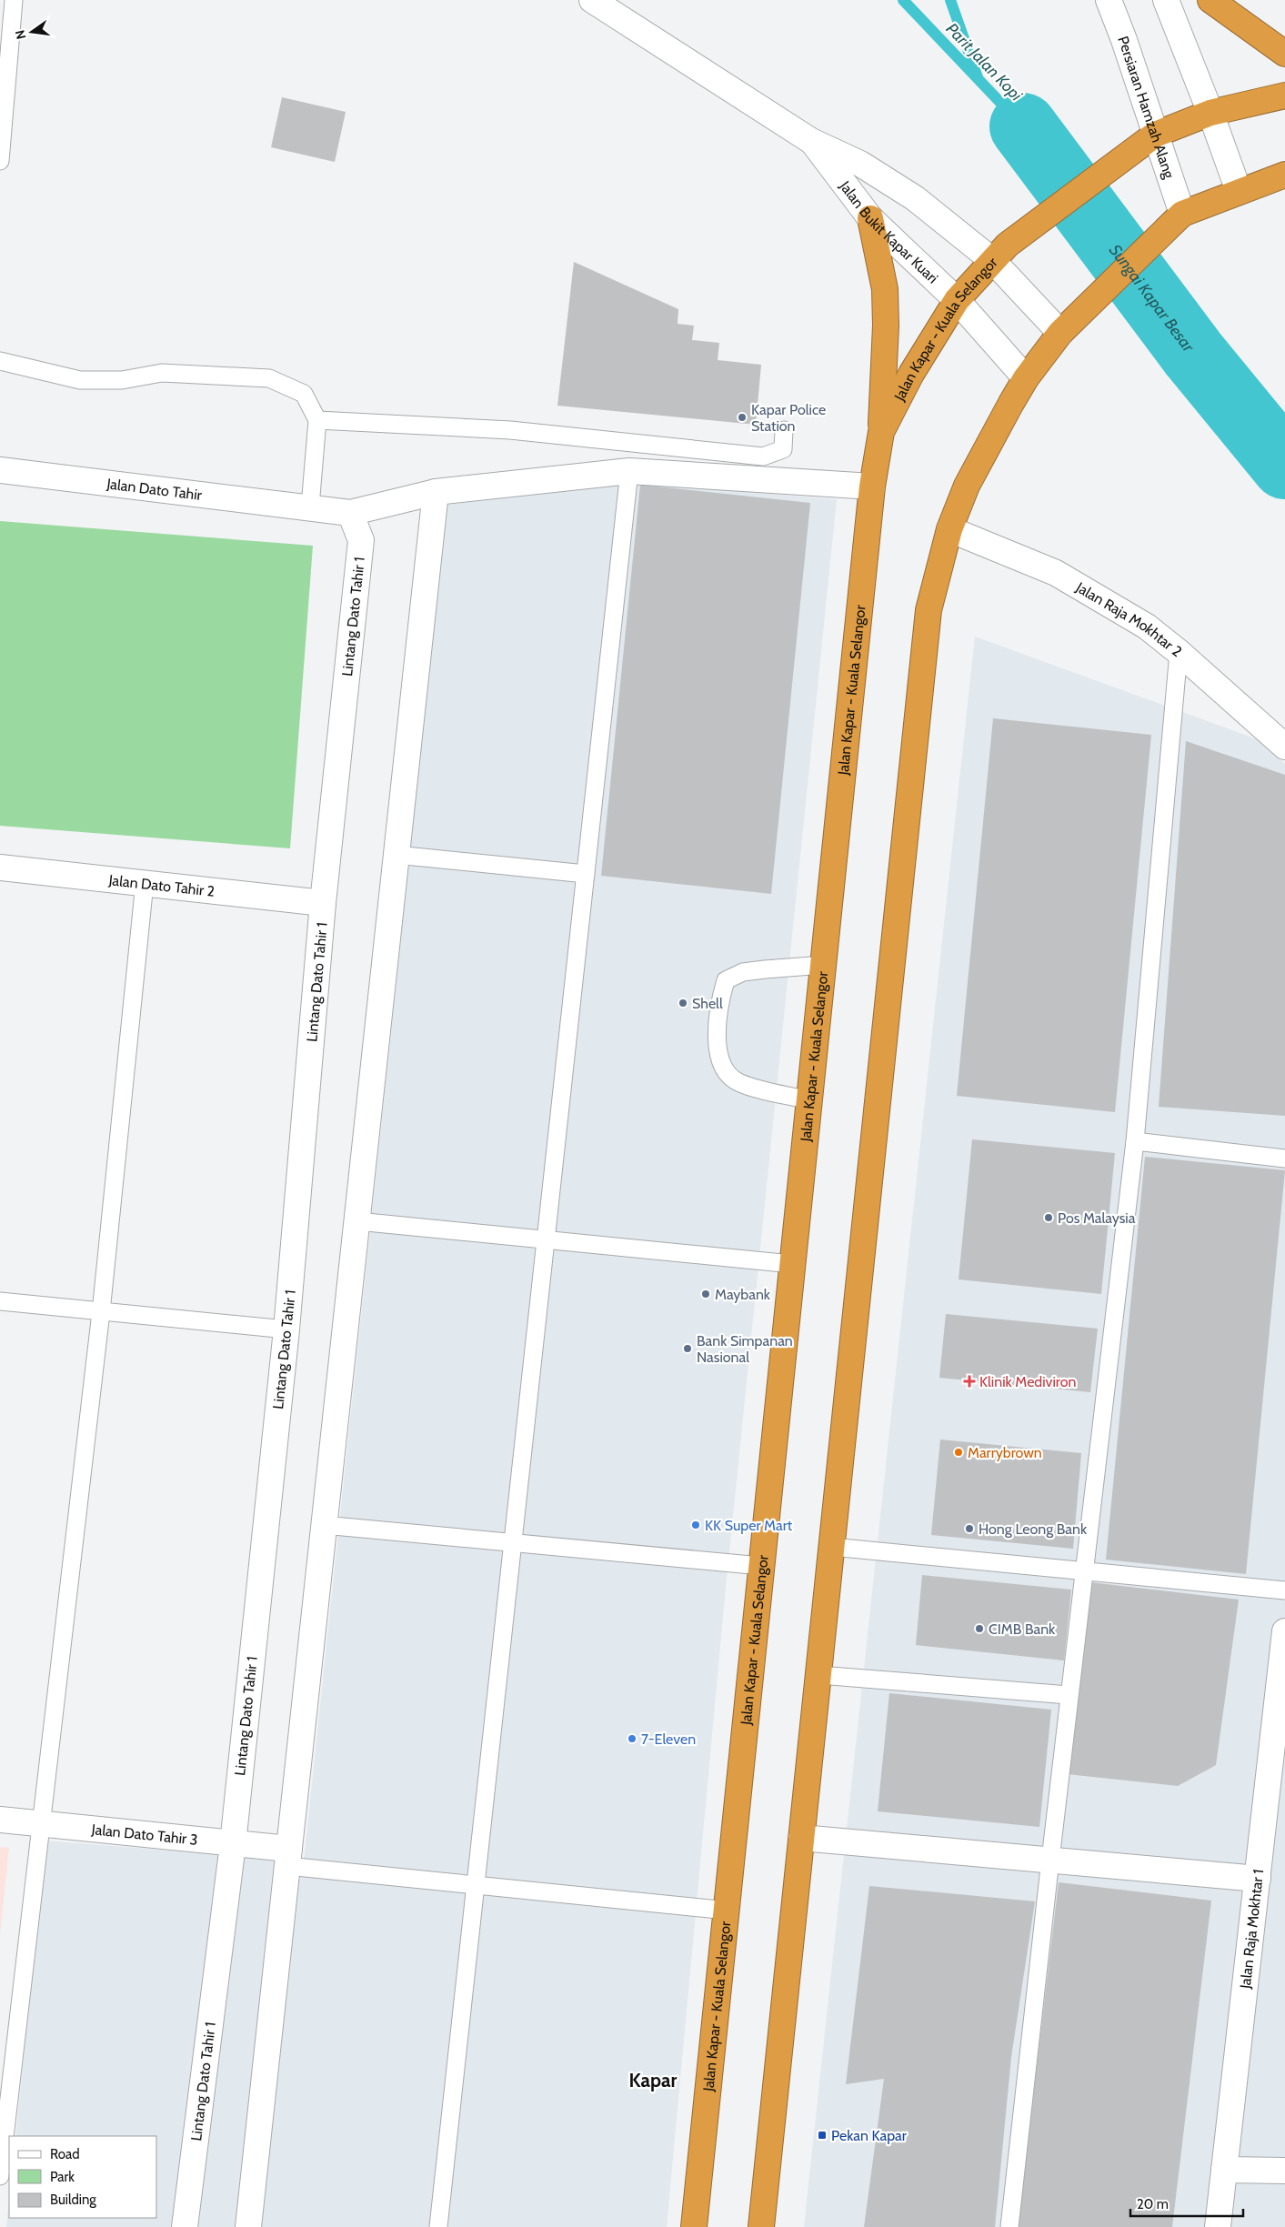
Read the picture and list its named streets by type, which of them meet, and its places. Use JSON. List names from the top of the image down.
{
  "streets": {
    "highway": ["Jalan Kapar - Kuala Selangor"],
    "street": [
      "Persiaran Hamzah Alang",
      "Jalan Bukit Kapar Kuari",
      "Jalan Dato Tahir",
      "Lintang Dato Tahir 1",
      "Jalan Raja Mokhtar 2",
      "Jalan Dato Tahir 2",
      "Jalan Dato Tahir 3",
      "Jalan Raja Mokhtar 1"
    ]
  },
  "crossings": [
    ["Persiaran Hamzah Alang", "Jalan Kapar - Kuala Selangor"],
    ["Jalan Bukit Kapar Kuari", "Jalan Kapar - Kuala Selangor"],
    ["Lintang Dato Tahir 1", "Jalan Dato Tahir 2"],
    ["Lintang Dato Tahir 1", "Jalan Dato Tahir 3"]
  ],
  "districts": ["Kapar"],
  "water": ["Parit Jalan Kopi", "Sungai Kapar Besar"],
  "places": {
    "other": [
      "Kapar Police Station",
      "Shell",
      "Pos Malaysia",
      "Maybank",
      "Bank Simpanan Nasional",
      "Marrybrown",
      "KK Super Mart",
      "Hong Leong Bank",
      "CIMB Bank",
      "7-Eleven"
    ],
    "health": ["Klinik Mediviron"],
    "transit": ["Pekan Kapar"]
  },
  "legend": ["Road", "Park", "Building"],
  "scale_bar": "20 m",
  "north": "left"
}
